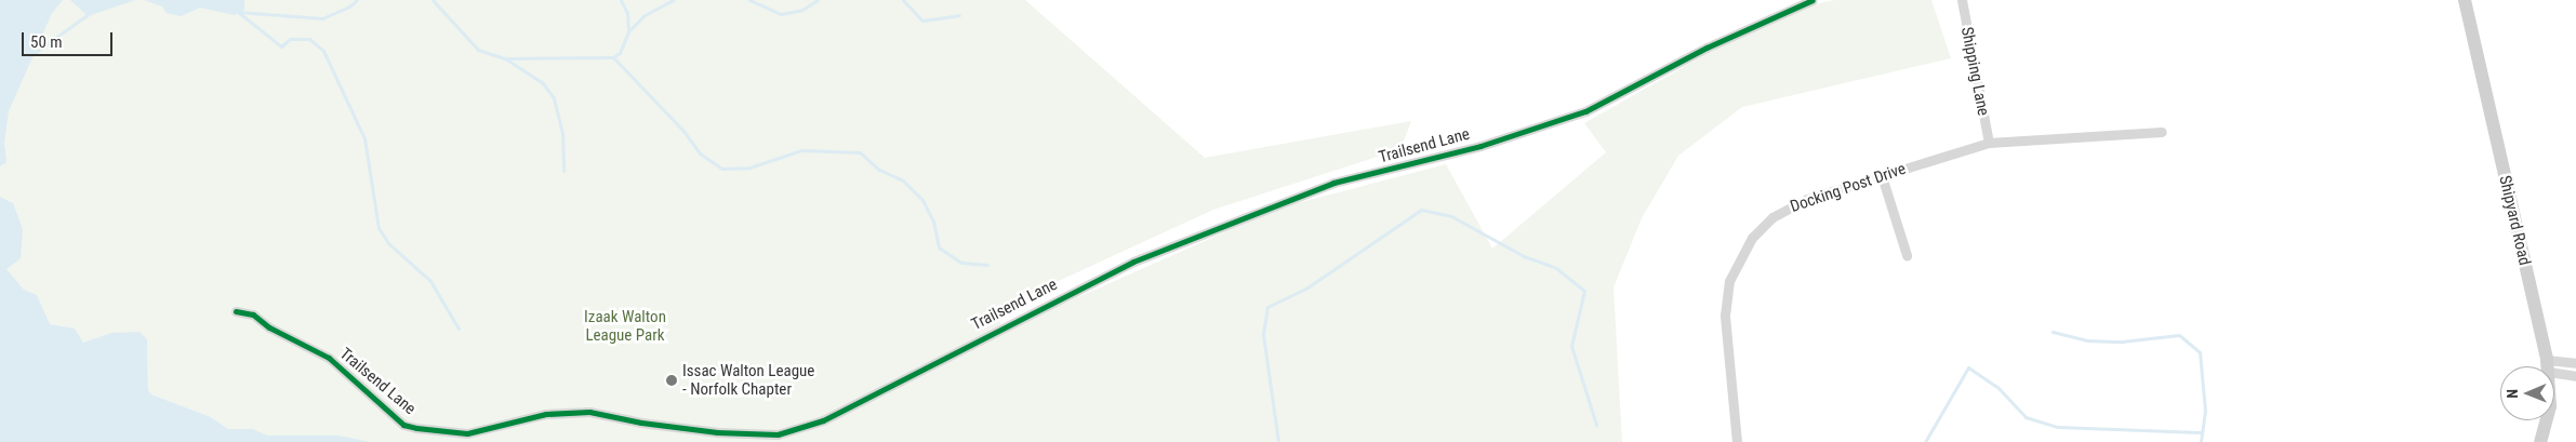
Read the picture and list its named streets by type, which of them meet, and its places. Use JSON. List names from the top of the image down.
{
  "streets": {
    "street": [
      "Shipping Lane",
      "Trailsend Lane",
      "Docking Post Drive",
      "Shipyard Road"
    ]
  },
  "crossings": [
    ["Shipping Lane", "Docking Post Drive"]
  ],
  "parks": ["Izaak Walton League Park"],
  "places": ["Issac Walton League - Norfolk Chapter"],
  "scale_bar": "50 m",
  "north": "left"
}
